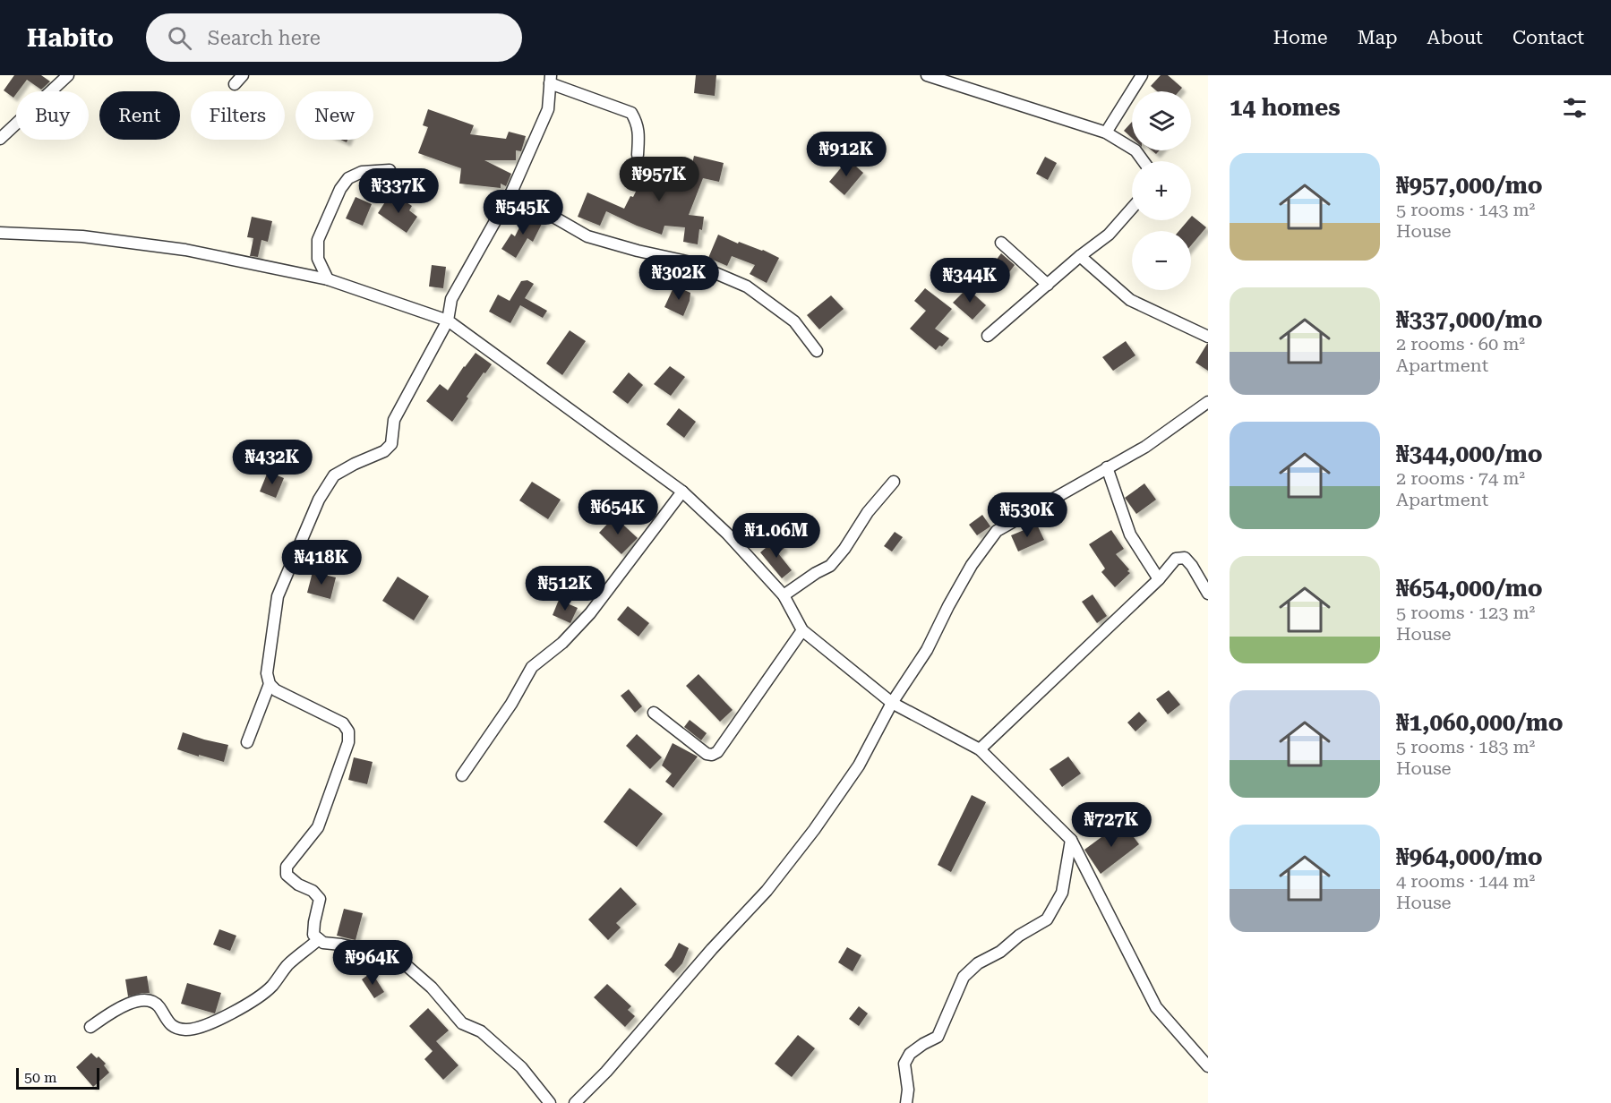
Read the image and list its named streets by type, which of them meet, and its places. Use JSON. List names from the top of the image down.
{
  "scale_bar": "50 m",
  "page": {
    "header": "Habito",
    "search": "Search here",
    "nav": [
      "Home",
      "Map",
      "About",
      "Contact"
    ],
    "heading": "14 homes",
    "map_buttons": ["+", "−"],
    "chip": [
      "Buy",
      "Rent",
      "Filters",
      "New"
    ],
    "price": [
      "₦912K",
      "₦957K",
      "₦337K",
      "₦545K",
      "₦302K",
      "₦344K",
      "₦432K",
      "₦654K",
      "₦530K",
      "₦1.06M",
      "₦418K",
      "₦512K",
      "₦727K",
      "₦964K"
    ],
    "list": [
      {
        "name": "₦957,000/mo",
        "note": "5 rooms · 143 m² · House"
      },
      {
        "name": "₦337,000/mo",
        "note": "2 rooms · 60 m² · Apartment"
      },
      {
        "name": "₦344,000/mo",
        "note": "2 rooms · 74 m² · Apartment"
      },
      {
        "name": "₦654,000/mo",
        "note": "5 rooms · 123 m² · House"
      },
      {
        "name": "₦1,060,000/mo",
        "note": "5 rooms · 183 m² · House"
      },
      {
        "name": "₦964,000/mo",
        "note": "4 rooms · 144 m² · House"
      }
    ],
    "scale": "50 m"
  }
}
